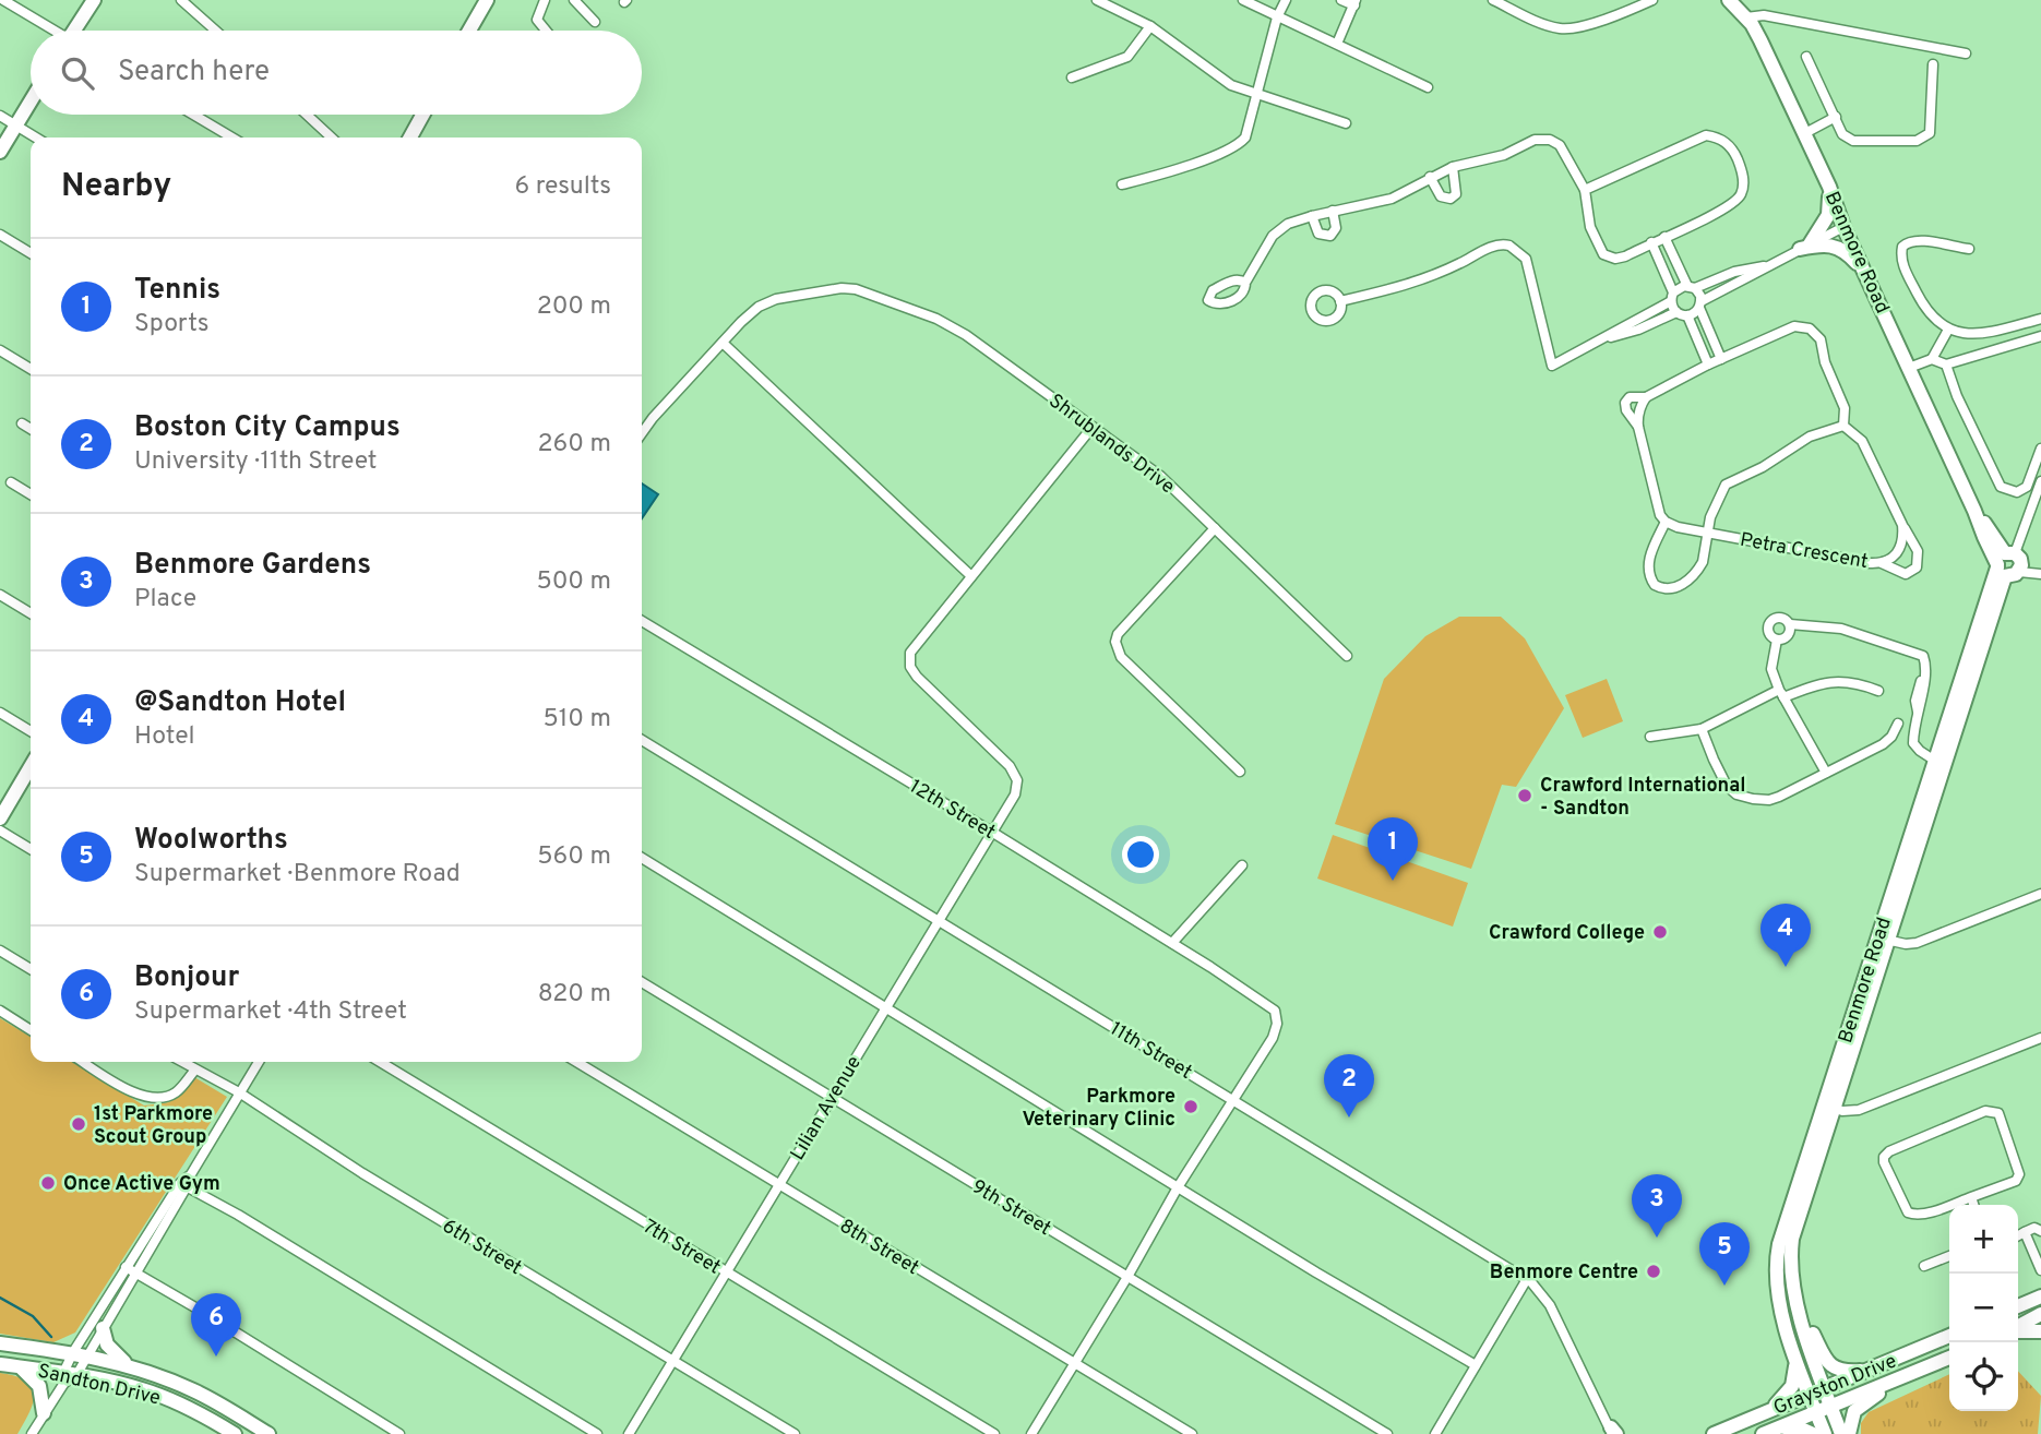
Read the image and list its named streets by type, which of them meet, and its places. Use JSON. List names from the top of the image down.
{
  "streets": {
    "street": [
      "Benmore Road",
      "Shrublands Drive",
      "Petra Crescent",
      "12th Street",
      "11th Street",
      "Lilian Avenue",
      "9th Street",
      "6th Street",
      "7th Street",
      "8th Street",
      "Sandton Drive",
      "Grayston Drive"
    ]
  },
  "crossings": [
    ["Benmore Road", "Grayston Drive"],
    ["12th Street", "11th Street"],
    ["12th Street", "Lilian Avenue"],
    ["11th Street", "Lilian Avenue"],
    ["Lilian Avenue", "9th Street"],
    ["Lilian Avenue", "6th Street"],
    ["Lilian Avenue", "7th Street"],
    ["Lilian Avenue", "8th Street"]
  ],
  "places": [
    "Crawford International - Sandton",
    "Crawford College",
    "Parkmore Veterinary Clinic",
    "1st Parkmore Scout Group",
    "Once Active Gym",
    "Benmore Centre"
  ],
  "page": {
    "search": "Search here",
    "heading": ["Nearby", "6 results"],
    "list": [
      {
        "mark": "1",
        "name": "Tennis",
        "note": "Sports",
        "value": "200 m"
      },
      {
        "mark": "2",
        "name": "Boston City Campus",
        "note": "University · 11th Street",
        "value": "260 m"
      },
      {
        "mark": "3",
        "name": "Benmore Gardens",
        "note": "Place",
        "value": "500 m"
      },
      {
        "mark": "4",
        "name": "@Sandton Hotel",
        "note": "Hotel",
        "value": "510 m"
      },
      {
        "mark": "5",
        "name": "Woolworths",
        "note": "Supermarket · Benmore Road",
        "value": "560 m"
      },
      {
        "mark": "6",
        "name": "Bonjour",
        "note": "Supermarket · 4th Street",
        "value": "820 m"
      }
    ],
    "pins": [
      "1",
      "4",
      "2",
      "3",
      "5",
      "6"
    ],
    "map_buttons": ["+", "−"]
  }
}
